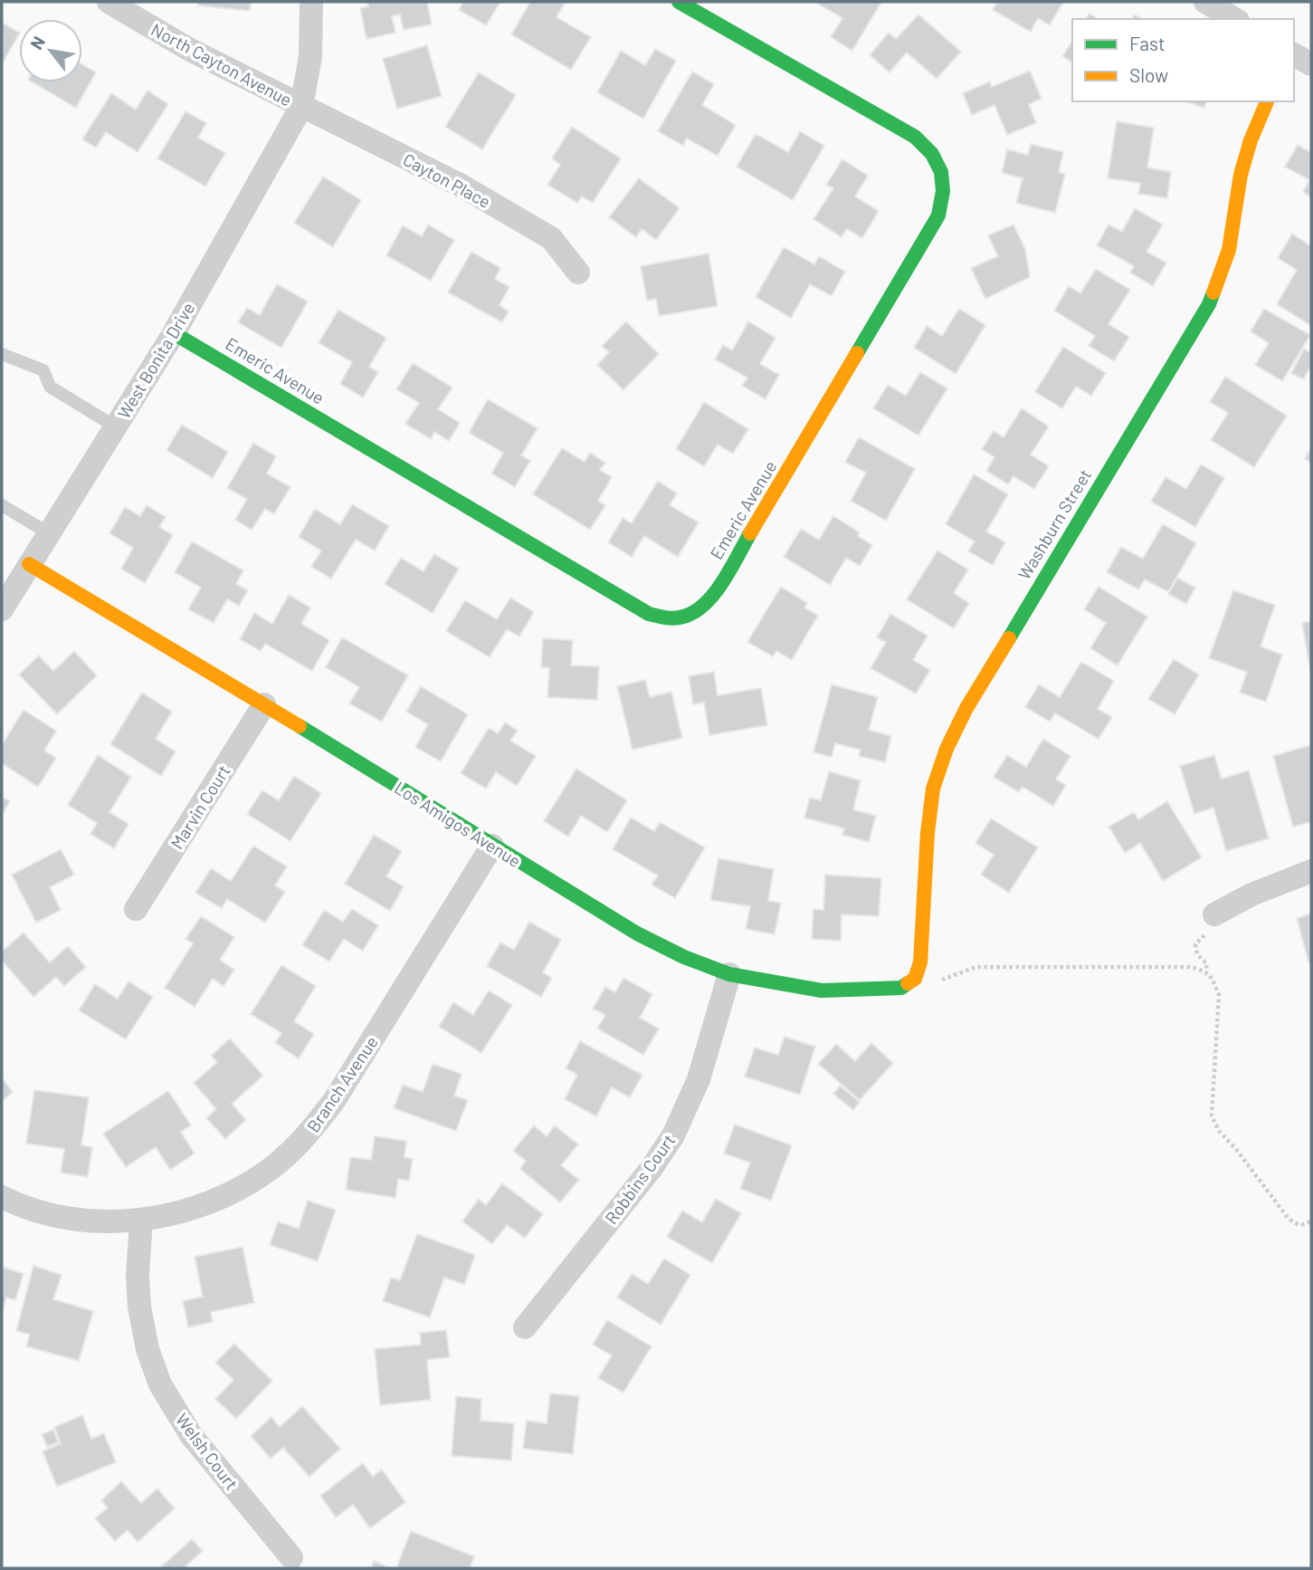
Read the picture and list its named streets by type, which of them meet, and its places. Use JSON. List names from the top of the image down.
{
  "streets": {
    "street": [
      "North Cayton Avenue",
      "Cayton Place",
      "West Bonita Drive",
      "Emeric Avenue",
      "Washburn Street",
      "Marvin Court",
      "Los Amigos Avenue",
      "Branch Avenue",
      "Robbins Court",
      "Welsh Court"
    ]
  },
  "crossings": [
    ["North Cayton Avenue", "Cayton Place"],
    ["North Cayton Avenue", "West Bonita Drive"],
    ["Cayton Place", "West Bonita Drive"],
    ["West Bonita Drive", "Emeric Avenue"],
    ["West Bonita Drive", "Los Amigos Avenue"],
    ["Washburn Street", "Los Amigos Avenue"],
    ["Marvin Court", "Los Amigos Avenue"],
    ["Los Amigos Avenue", "Branch Avenue"],
    ["Los Amigos Avenue", "Robbins Court"],
    ["Branch Avenue", "Welsh Court"]
  ],
  "legend": ["Fast", "Slow"],
  "north": "top left"
}
